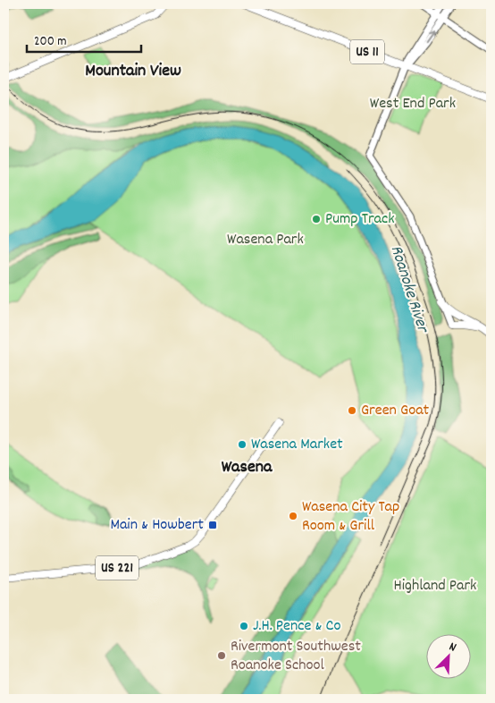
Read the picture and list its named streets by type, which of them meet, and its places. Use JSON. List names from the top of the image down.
{
  "streets": {
    "main road": ["US 11", "US 221"]
  },
  "districts": ["Mountain View", "Wasena"],
  "water": ["Roanoke River"],
  "parks": ["West End Park", "Wasena Park", "Highland Park"],
  "places": {
    "other": [
      "Pump Track",
      "Green Goat",
      "Wasena Market",
      "Wasena City Tap Room & Grill",
      "J.H. Pence & Co",
      "Rivermont Southwest Roanoke School"
    ],
    "transit": ["Main & Howbert"]
  },
  "scale_bar": "200 m",
  "north": "top right"
}
